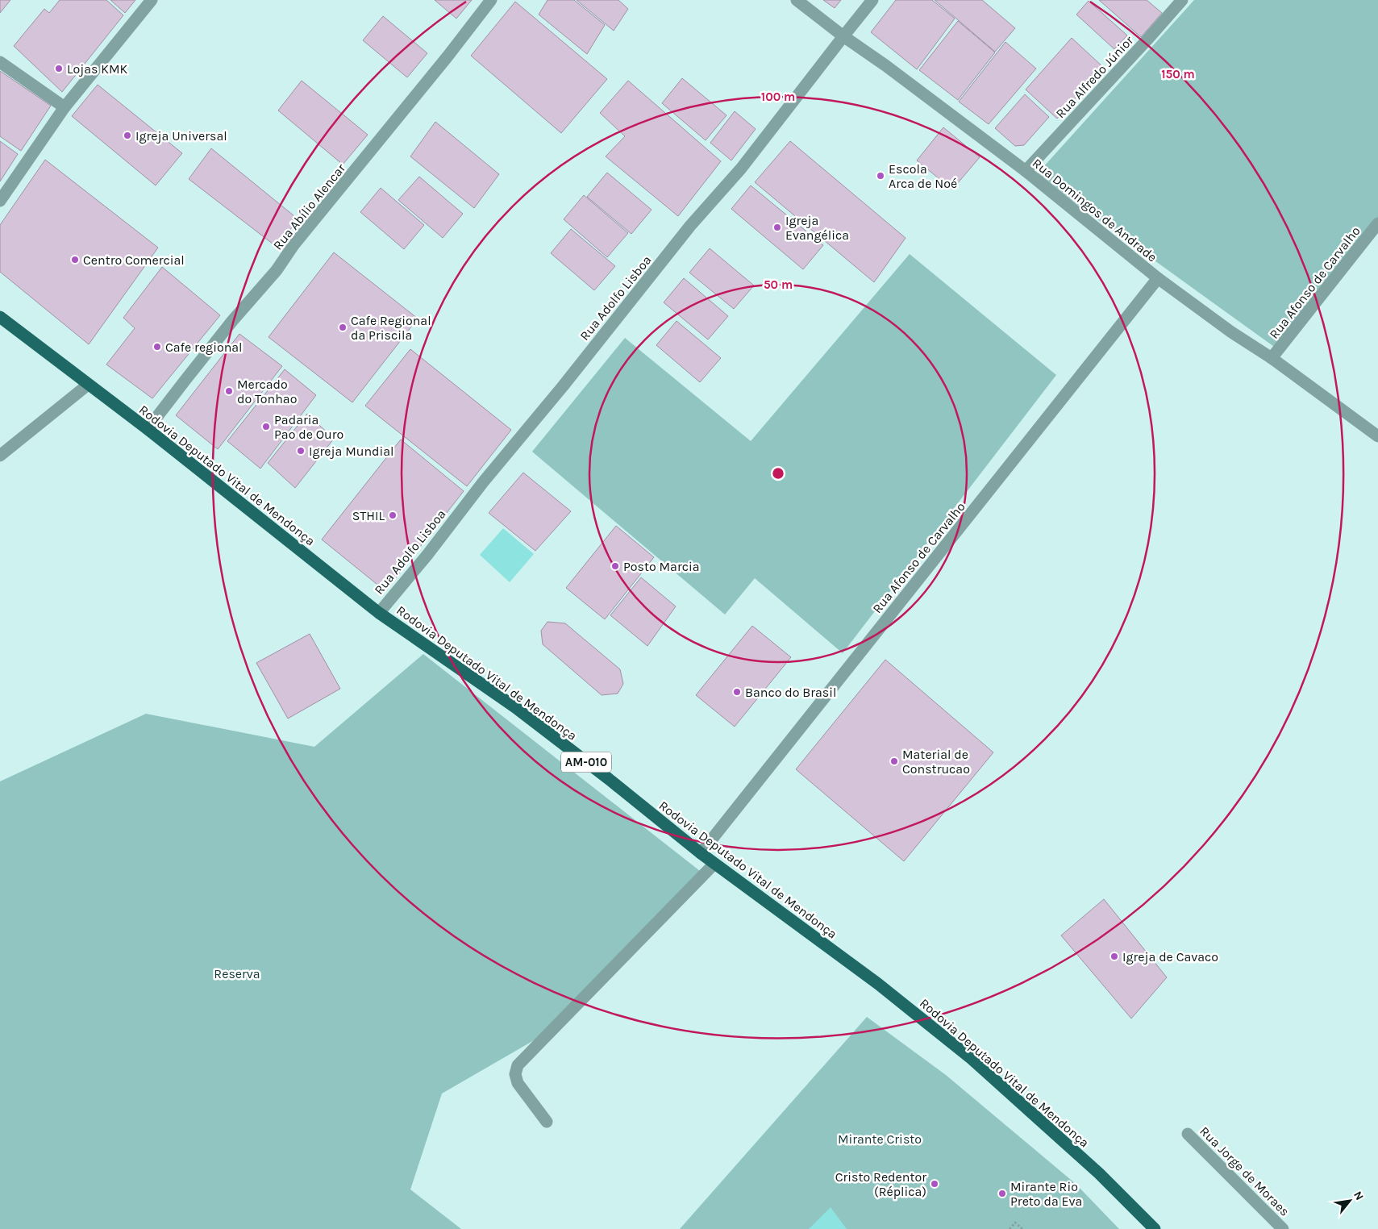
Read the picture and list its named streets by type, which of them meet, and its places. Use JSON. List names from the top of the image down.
{
  "streets": {
    "main road": ["Rodovia Deputado Vital de Mendonça", "AM-010"],
    "street": [
      "Rua Alfredo Júnior",
      "Rua Abílio Alencar",
      "Rua Domingos de Andrade",
      "Rua Afonso de Carvalho",
      "Rua Adolfo Lisboa",
      "Rua Jorge de Moraes"
    ]
  },
  "crossings": [
    ["Rua Alfredo Júnior", "Rua Domingos de Andrade"],
    ["Rua Abílio Alencar", "Rodovia Deputado Vital de Mendonça"],
    ["Rua Domingos de Andrade", "Rua Afonso de Carvalho"],
    ["Rua Domingos de Andrade", "Rua Adolfo Lisboa"],
    ["Rua Afonso de Carvalho", "Rodovia Deputado Vital de Mendonça"],
    ["Rua Adolfo Lisboa", "Rodovia Deputado Vital de Mendonça"]
  ],
  "parks": ["Reserva", "Mirante Cristo"],
  "places": [
    "Lojas KMK",
    "Igreja Universal",
    "Escola Arca de Noé",
    "Igreja Evangélica",
    "Centro Comercial",
    "Cafe Regional da Priscila",
    "Cafe regional",
    "Mercado do Tonhao",
    "Padaria Pao de Ouro",
    "Igreja Mundial",
    "STHIL",
    "Posto Marcia",
    "Banco do Brasil",
    "Material de Construcao",
    "Igreja de Cavaco",
    "Cristo Redentor (Réplica)",
    "Mirante Rio Preto da Eva"
  ],
  "north": "top right",
  "rings": ["150 m", "100 m", "50 m"]
}
